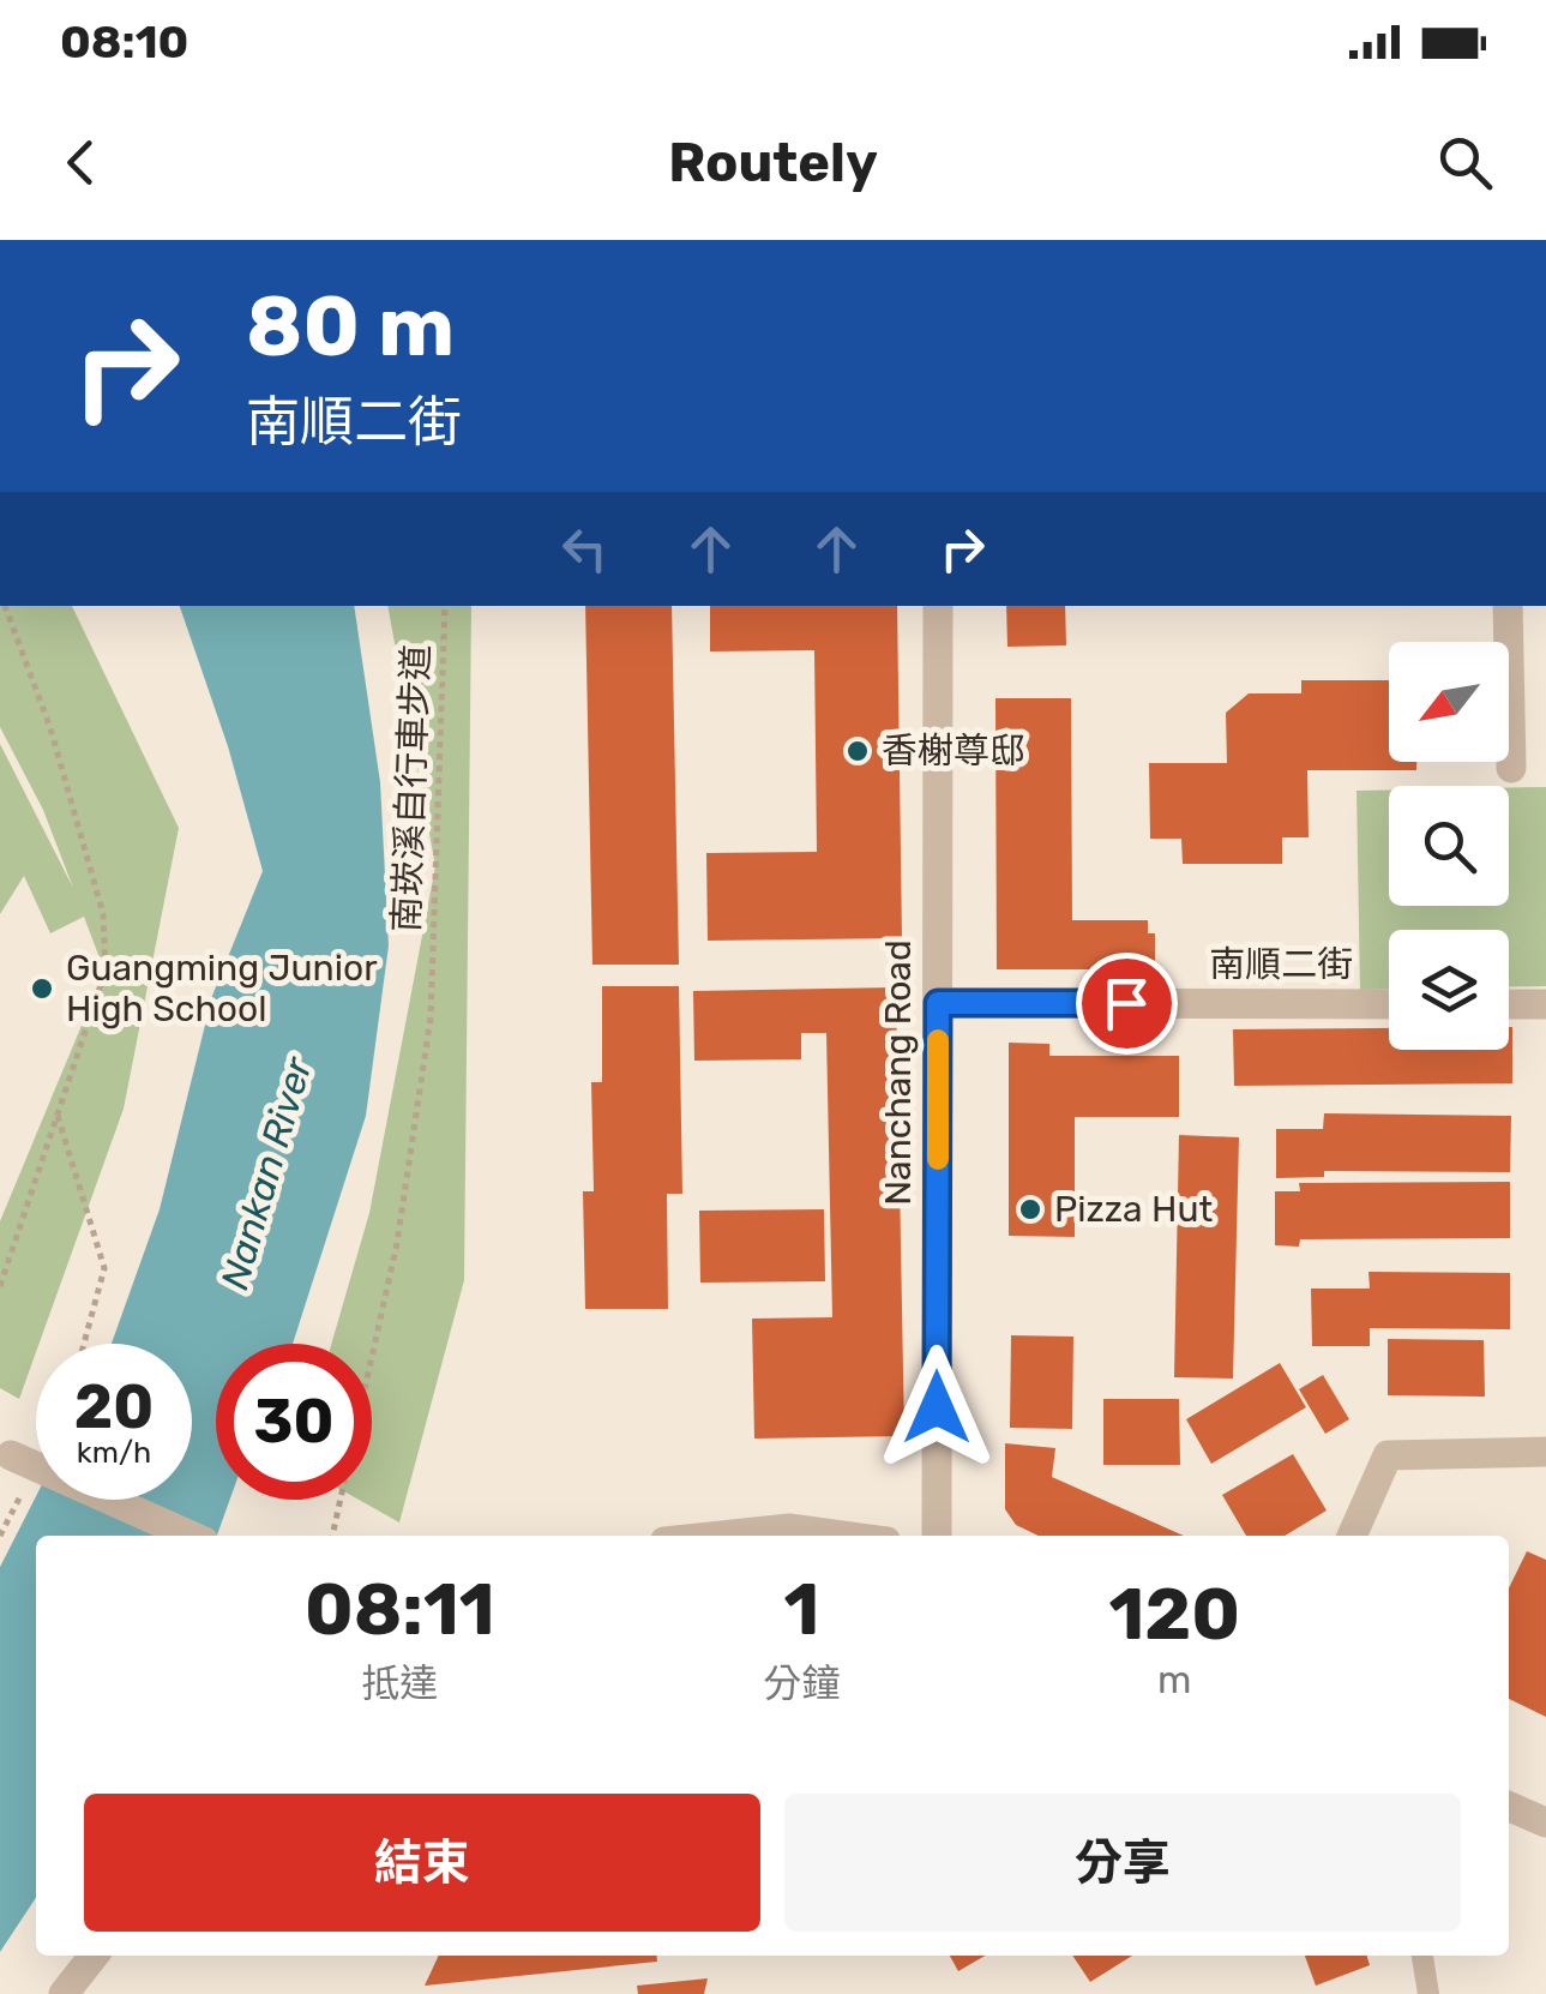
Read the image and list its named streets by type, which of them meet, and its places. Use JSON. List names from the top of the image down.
{
  "streets": {
    "street": ["南順二街", "Nanchang Road"],
    "path": ["南崁溪自行車步道"]
  },
  "crossings": [
    ["南順二街", "Nanchang Road"]
  ],
  "water": ["Nankan River"],
  "places": ["香榭尊邸", "Guangming Junior High School", "Pizza Hut"],
  "north": "bottom left",
  "page": {
    "status": "08:10",
    "header": "Routely",
    "turn": ["80 m", "南順二街"],
    "speed": "20 km/h",
    "limit": "30",
    "eta": [
      "08:11",
      "抵達",
      "1",
      "分鐘",
      "120",
      "m"
    ],
    "buttons": ["結束", "分享"]
  }
}
